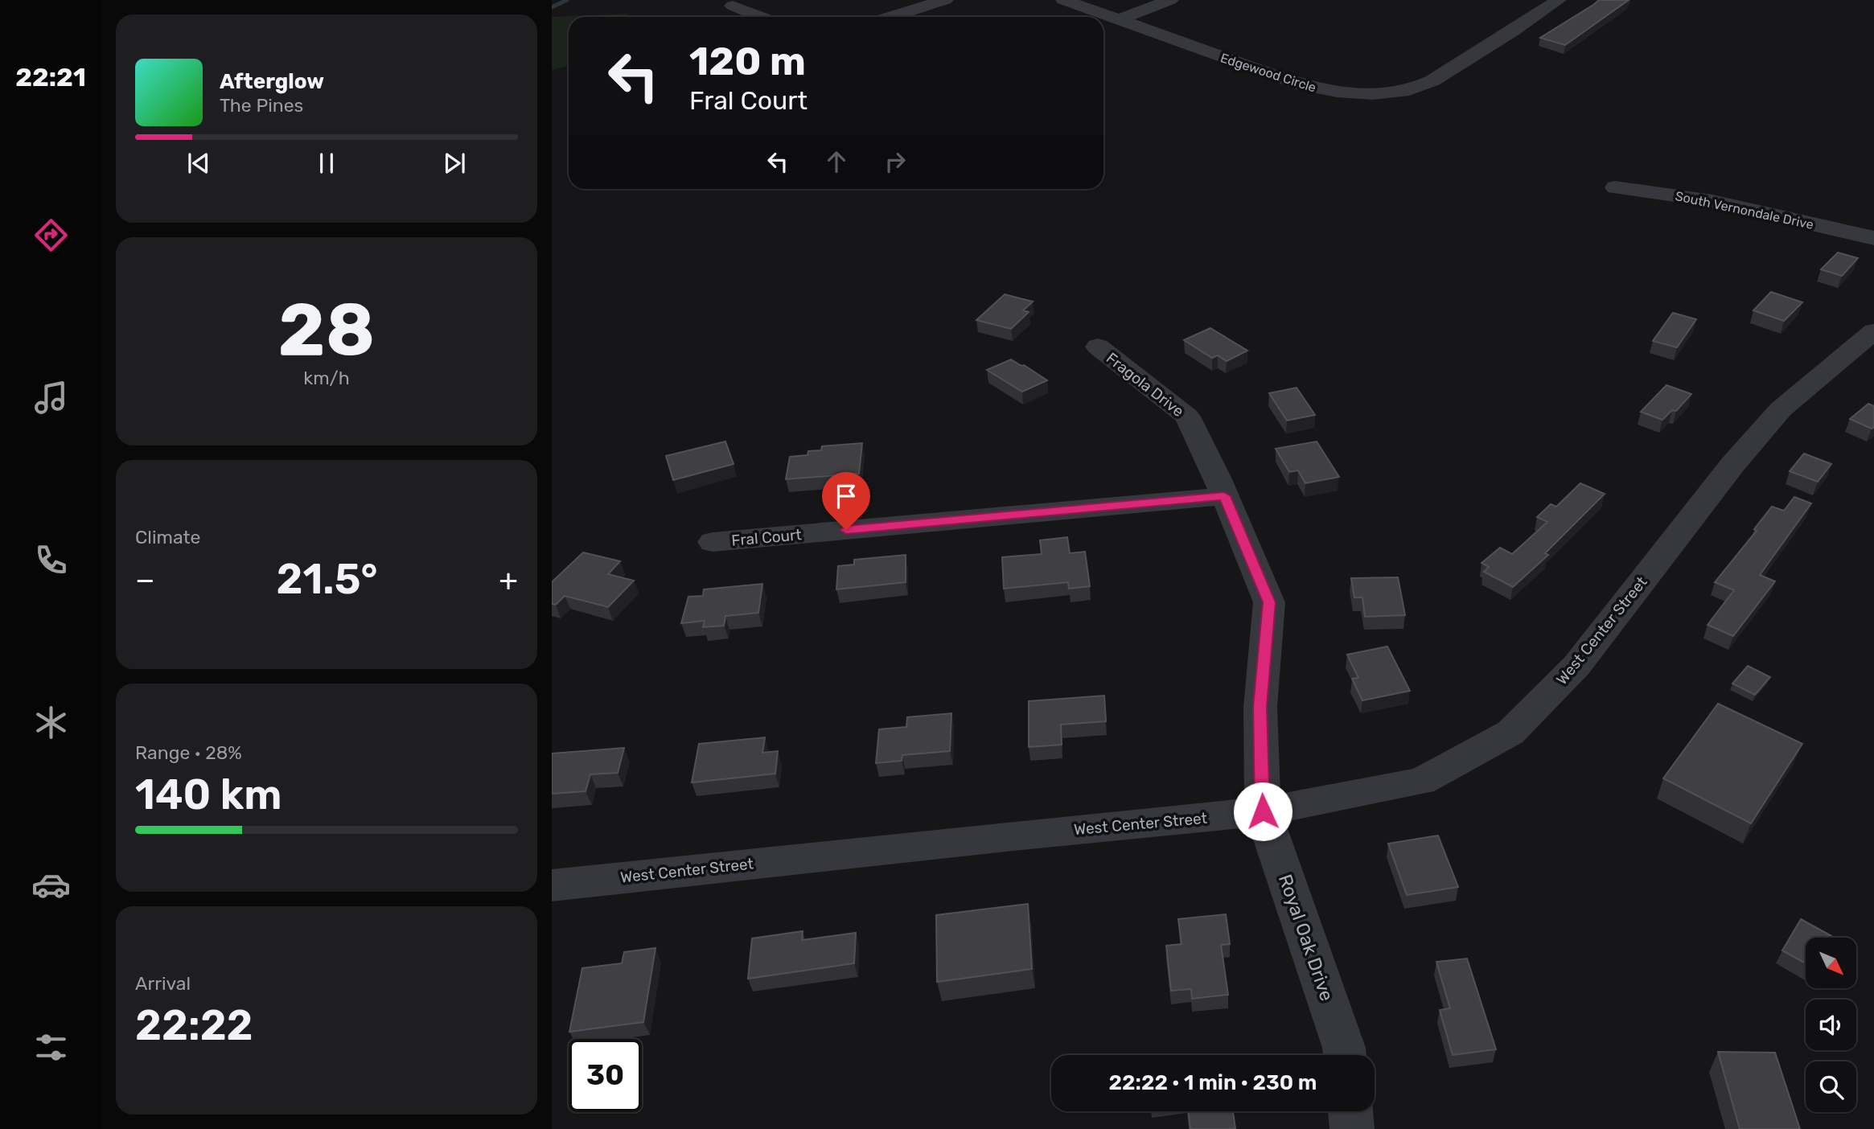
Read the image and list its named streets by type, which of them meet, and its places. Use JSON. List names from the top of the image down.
{
  "streets": {
    "street": [
      "Edgewood Circle",
      "South Vernondale Drive",
      "Fragola Drive",
      "Fral Court",
      "West Center Street",
      "Royal Oak Drive"
    ]
  },
  "crossings": [
    ["Fragola Drive", "Fral Court"],
    ["Fragola Drive", "West Center Street"],
    ["Fragola Drive", "Royal Oak Drive"],
    ["West Center Street", "Royal Oak Drive"]
  ],
  "north": "bottom right",
  "page": {
    "tabs": "22:21",
    "turn": ["120 m", "Fral Court"],
    "song": ["Afterglow", "The Pines"],
    "tile": [
      ["28", "km/h"],
      "Climate",
      ["Range · 28%", "140 km"],
      ["Arrival", "22:22"]
    ],
    "heat": ["−", "21.5°", "+"],
    "limit": "30",
    "trip": "22:22 · 1 min · 230 m"
  }
}
